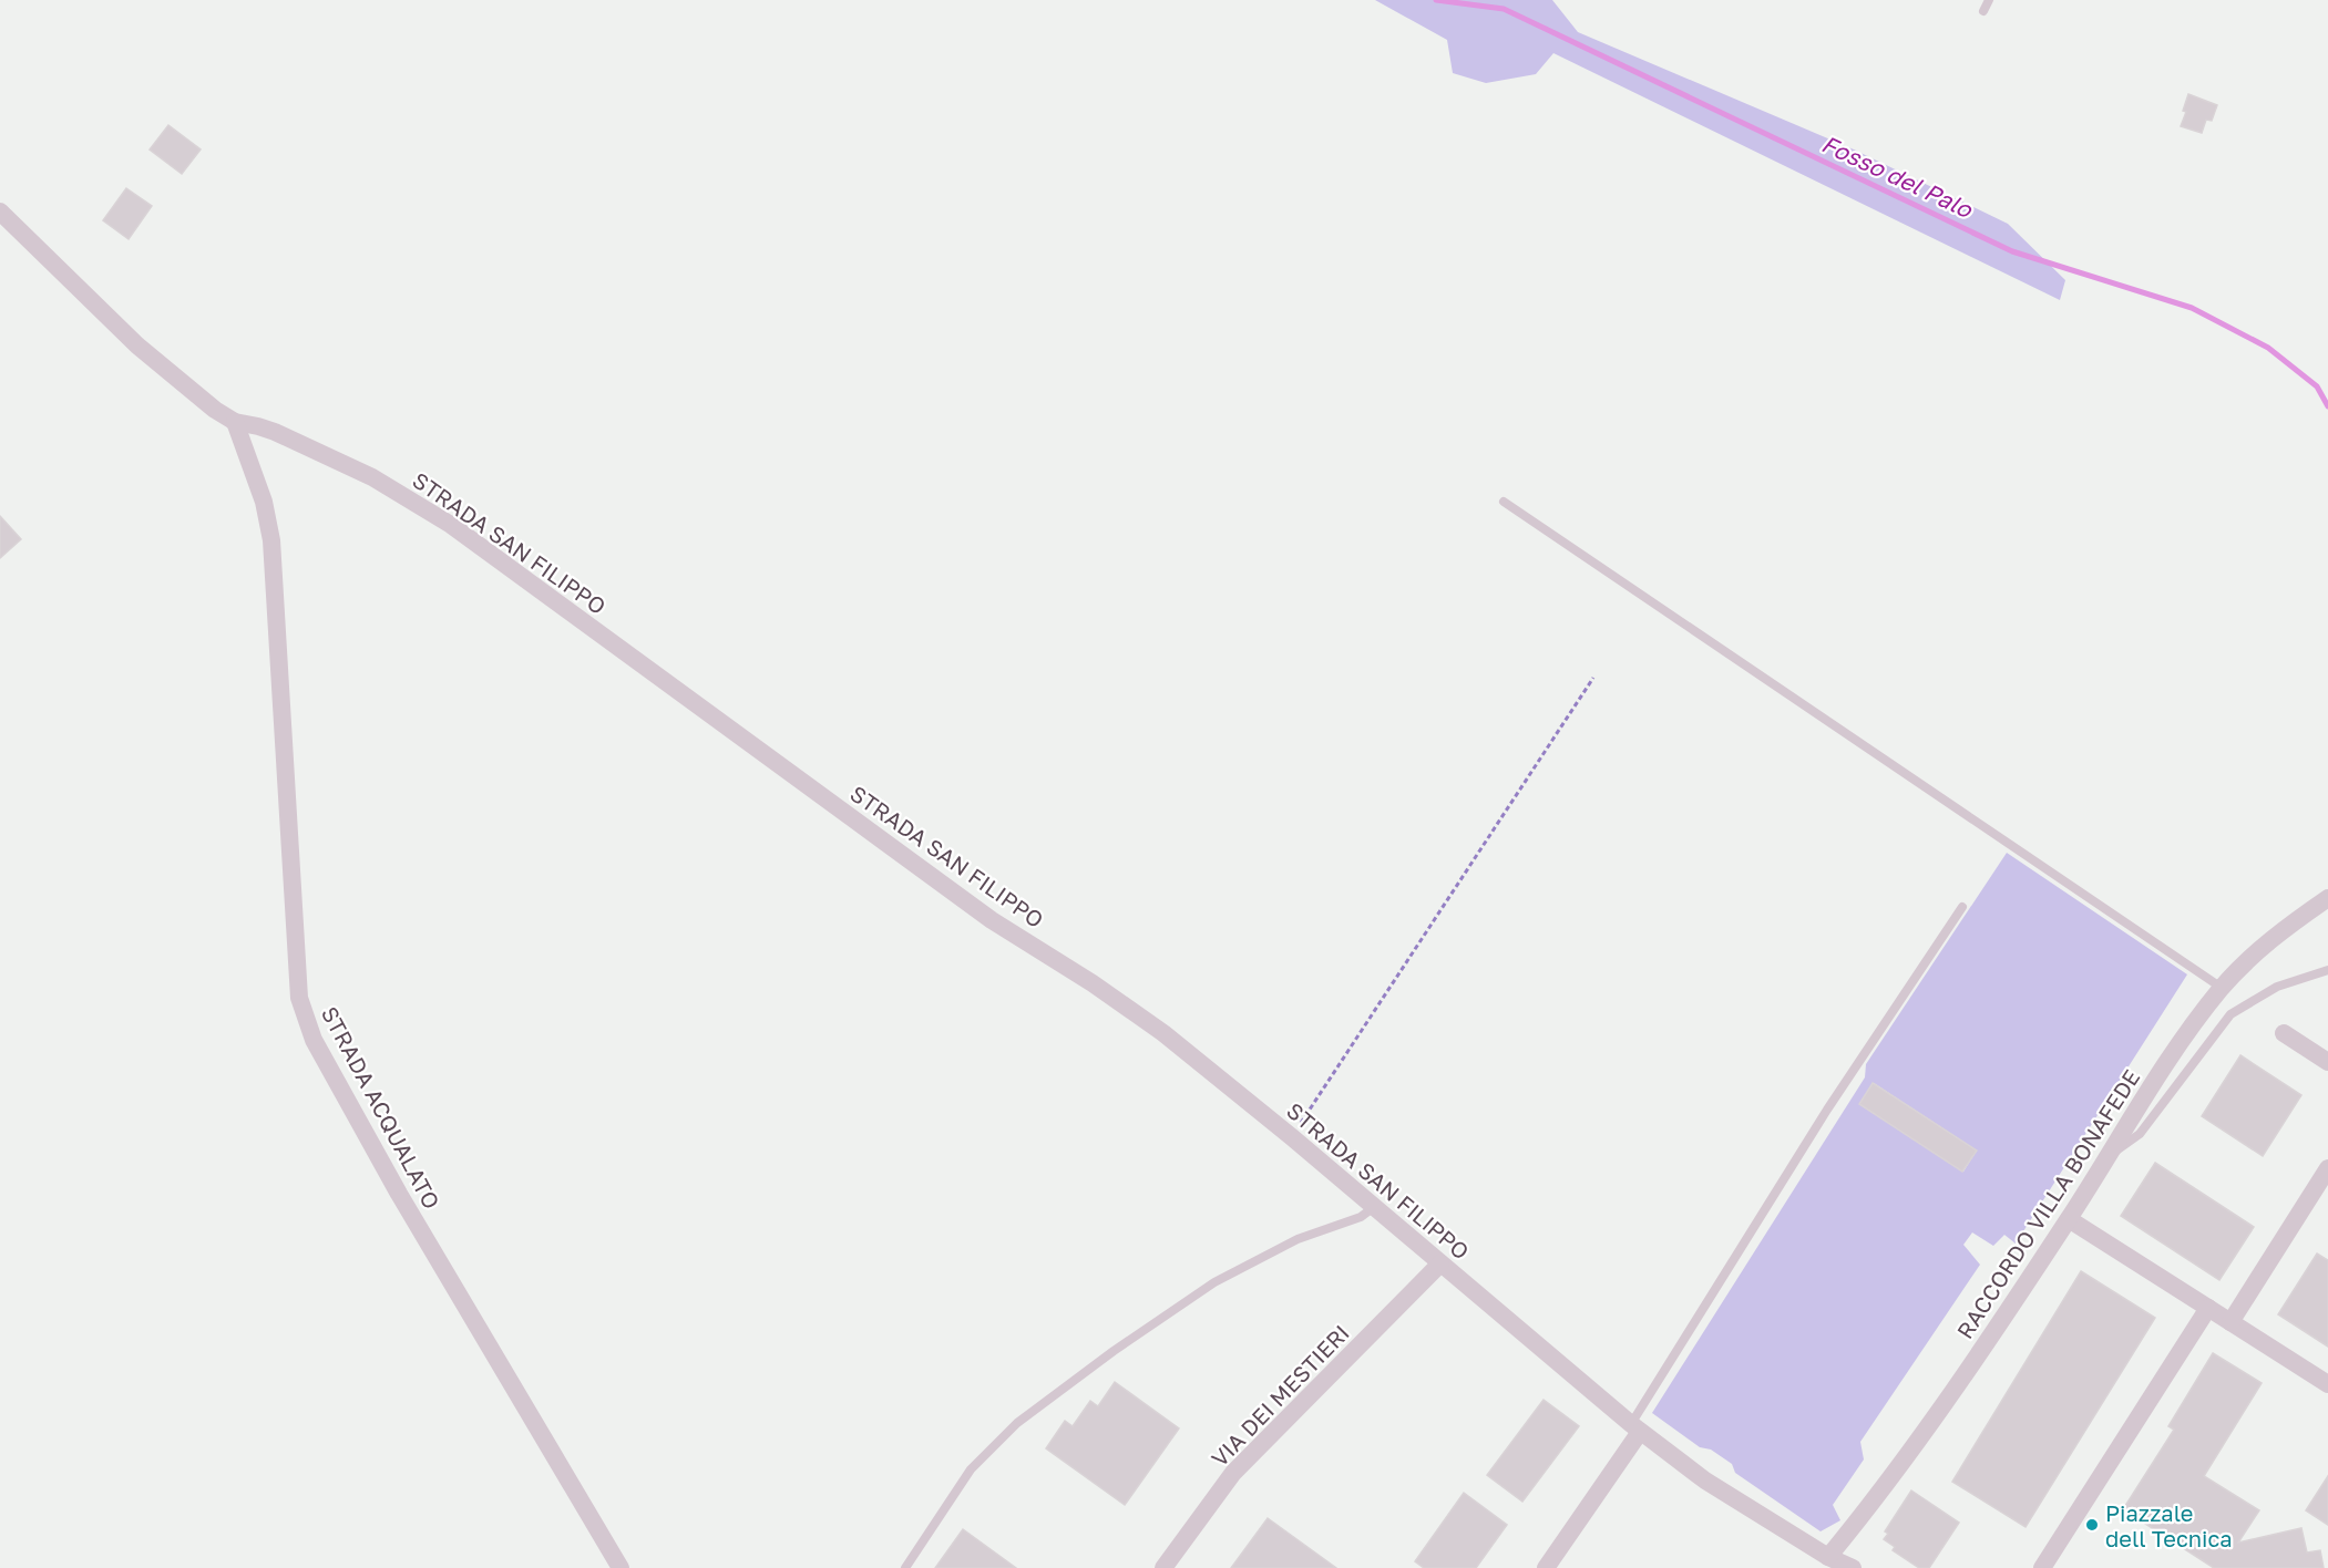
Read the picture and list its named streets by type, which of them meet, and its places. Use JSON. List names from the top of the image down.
{
  "streets": {
    "street": [
      "STRADA SAN FILIPPO",
      "STRADA ACQUALATO",
      "RACCORDO VILLA BONAFEDE",
      "VIA DEI MESTIERI"
    ]
  },
  "crossings": [
    ["STRADA SAN FILIPPO", "STRADA ACQUALATO"],
    ["STRADA SAN FILIPPO", "RACCORDO VILLA BONAFEDE"],
    ["STRADA SAN FILIPPO", "VIA DEI MESTIERI"]
  ],
  "water": ["Fosso del Palo"],
  "places": ["Piazzale dell Tecnica"]
}
